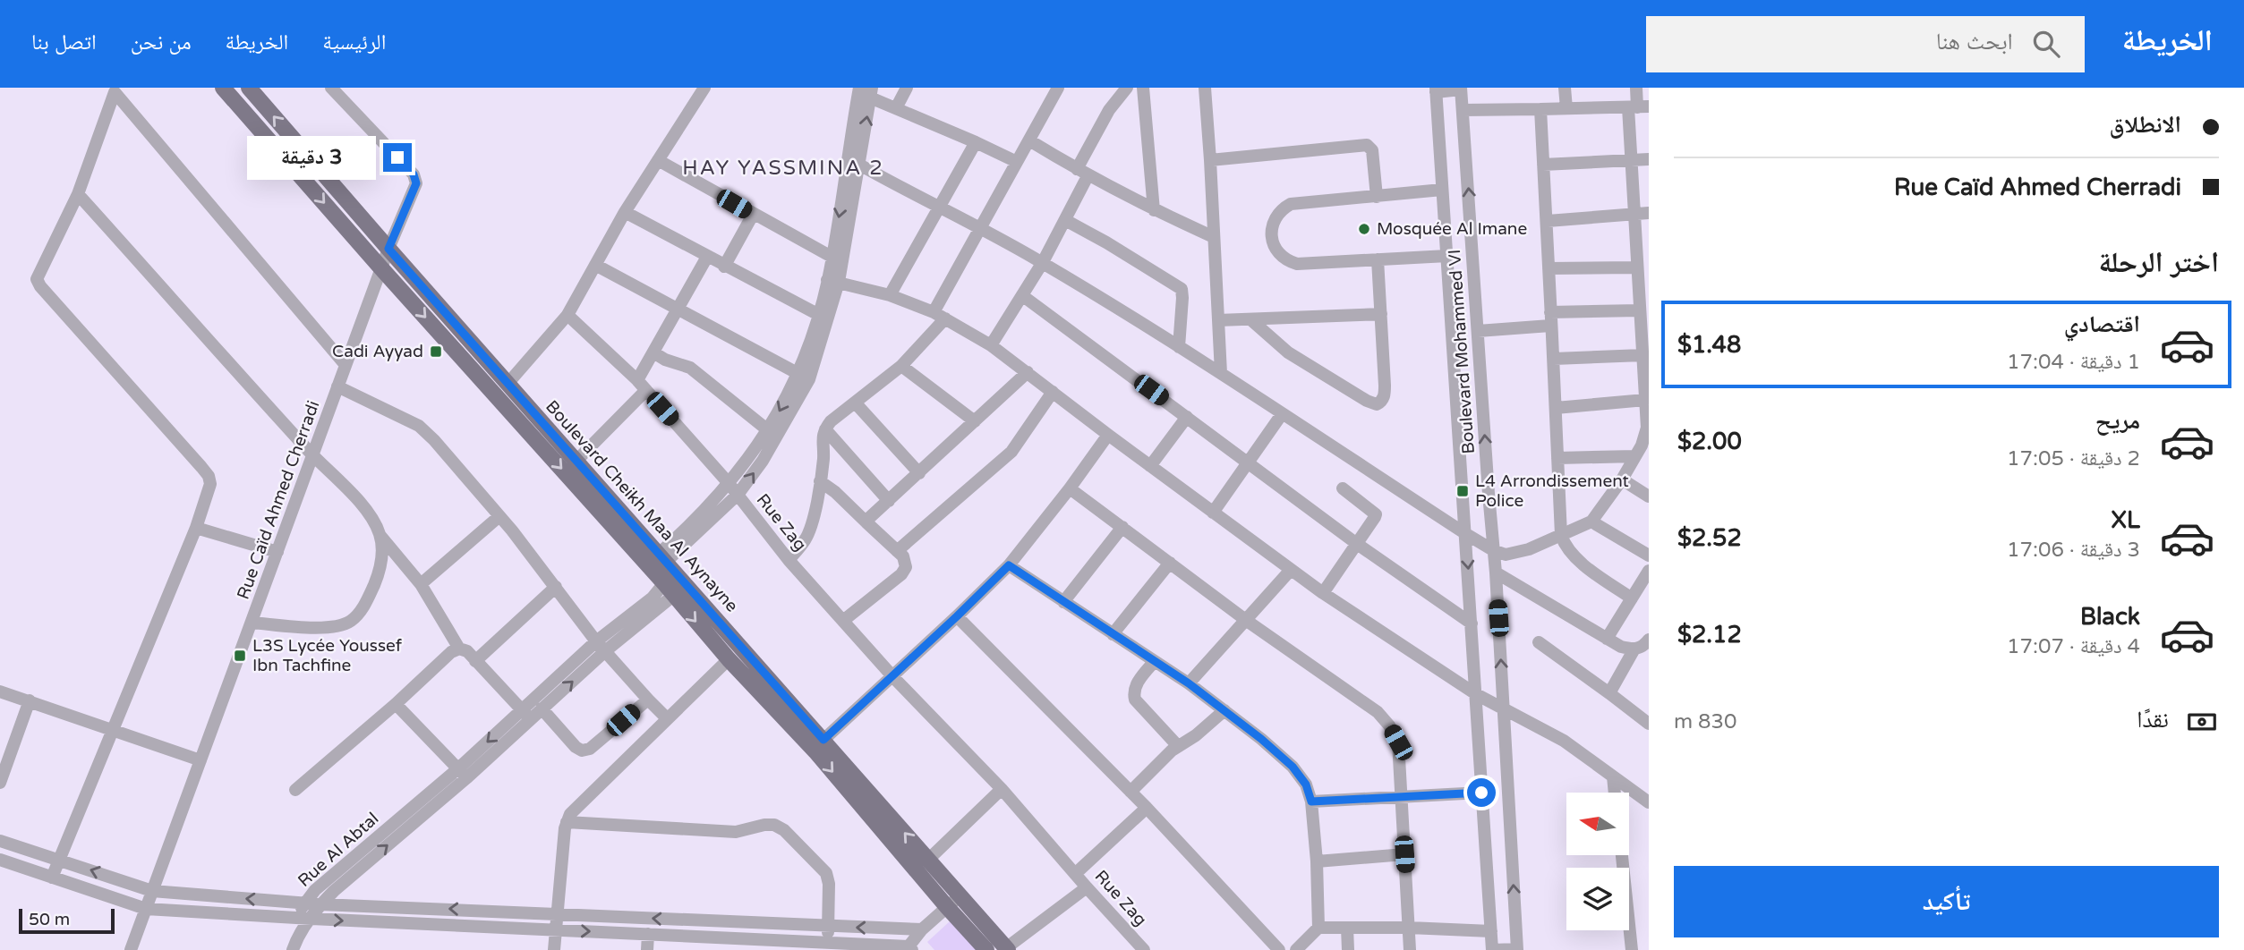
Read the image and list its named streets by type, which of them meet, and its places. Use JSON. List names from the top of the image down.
{
  "streets": {
    "main road": ["Boulevard Cheikh Maa Al Aynayne"],
    "street": [
      "Boulevard Mohammed VI",
      "Rue Caïd Ahmed Cherradi",
      "Rue Zag",
      "Rue Al Abtal"
    ]
  },
  "crossings": [
    ["Rue Caïd Ahmed Cherradi", "Boulevard Cheikh Maa Al Aynayne"],
    ["Boulevard Cheikh Maa Al Aynayne", "Rue Al Abtal"]
  ],
  "districts": ["HAY YASSMINA 2"],
  "places": {
    "other": ["Mosquée Al Imane"],
    "transit": ["Cadi Ayyad", "L4 Arrondissement Police", "L3S Lycée Youssef Ibn Tachfine"]
  },
  "scale_bar": "50 m",
  "north": "left",
  "page": {
    "header": "الخريطة",
    "search": "ابحث هنا",
    "nav": [
      "الرئيسية",
      "الخريطة",
      "من نحن",
      "اتصل بنا"
    ],
    "banner": ["الانطلاق", "Rue Caïd Ahmed Cherradi"],
    "bubble": "3 دقيقة",
    "heading": "اختر الرحلة",
    "list": [
      {
        "name": "اقتصادي",
        "note": "1 دقيقة · 17:04",
        "value": "$1.48"
      },
      {
        "name": "مريح",
        "note": "2 دقيقة · 17:05",
        "value": "$2.00"
      },
      {
        "name": "XL",
        "note": "3 دقيقة · 17:06",
        "value": "$2.52"
      },
      {
        "name": "Black",
        "note": "4 دقيقة · 17:07",
        "value": "$2.12"
      }
    ],
    "pay": ["نقدًا", "830 m"],
    "buttons": "تأكيد",
    "scale": "50 m"
  }
}
